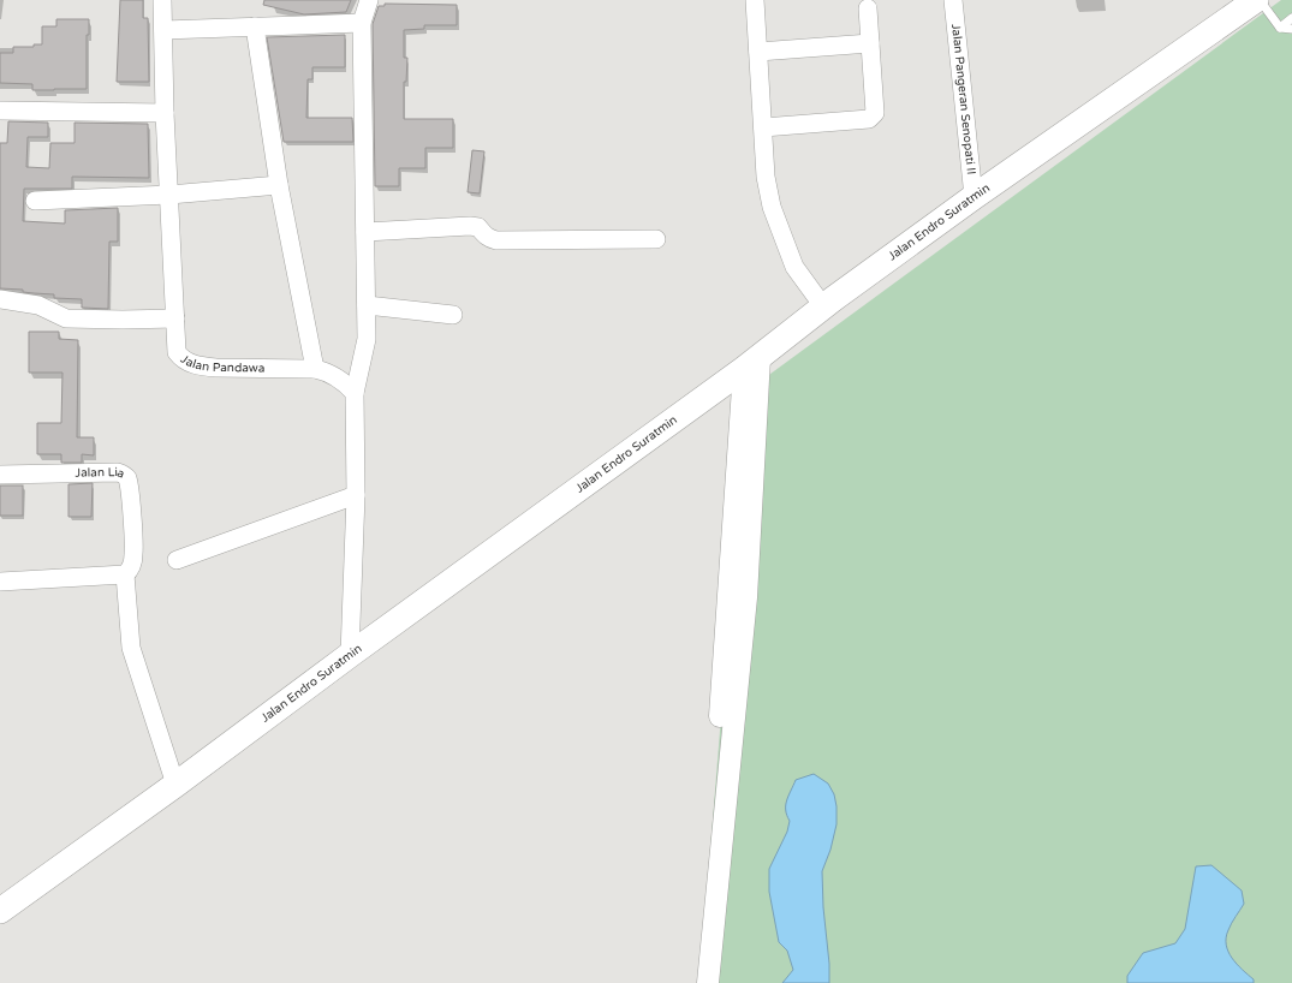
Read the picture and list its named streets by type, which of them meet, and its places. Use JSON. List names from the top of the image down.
{
  "streets": {
    "main road": ["Jalan Endro Suratmin"],
    "street": ["Jalan Pangeran Senopati II", "Jalan Pandawa", "Jalan Lia"]
  },
  "crossings": [
    ["Jalan Pangeran Senopati II", "Jalan Endro Suratmin"],
    ["Jalan Endro Suratmin", "Jalan Lia"]
  ]
}
